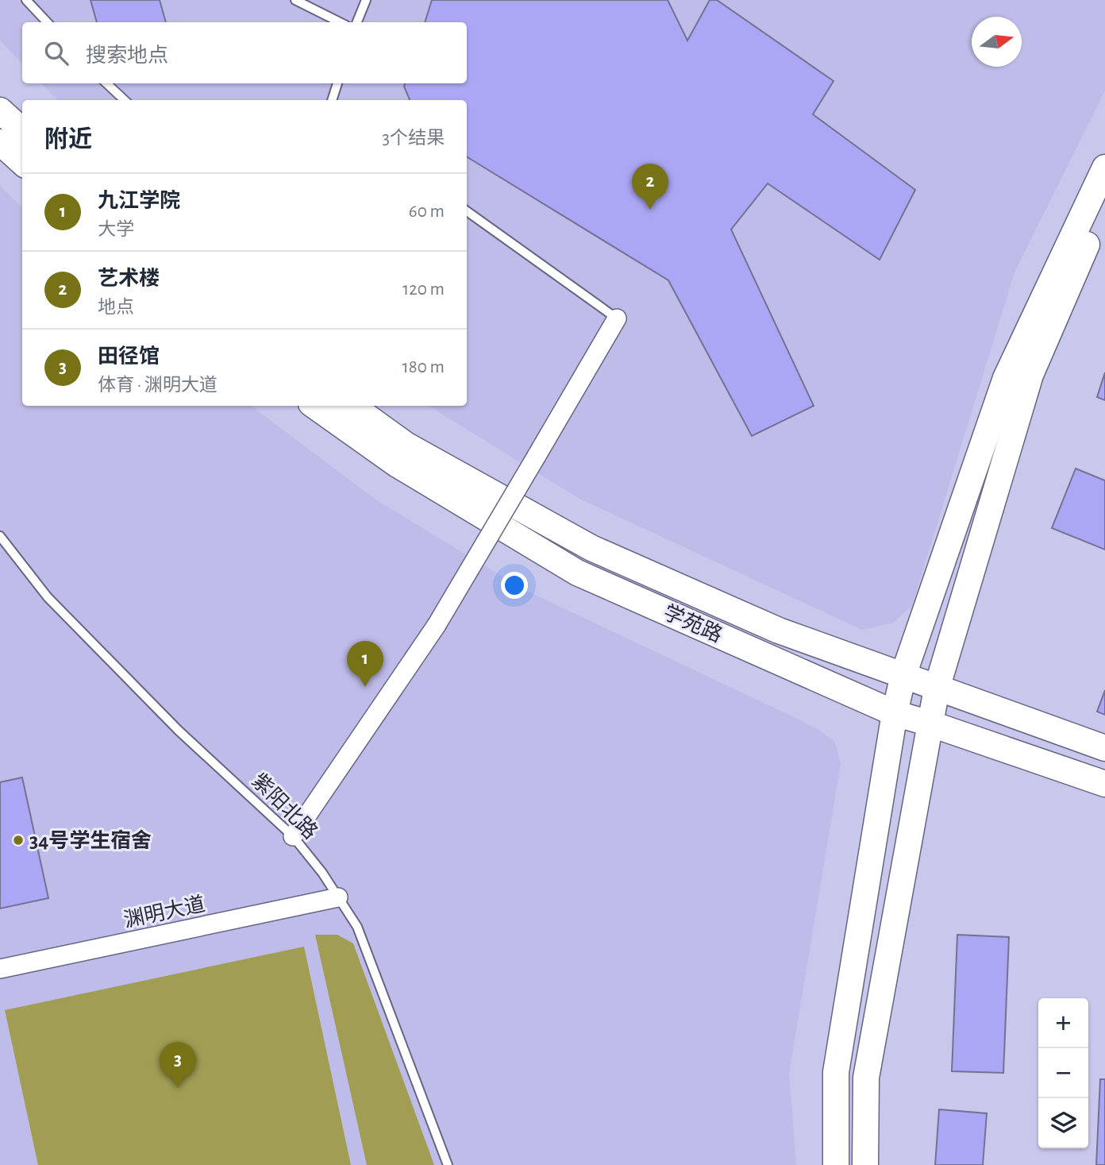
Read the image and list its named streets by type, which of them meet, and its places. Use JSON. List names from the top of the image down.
{
  "streets": {
    "street": ["学苑路", "渊明大道"],
    "lane": ["紫阳北路"]
  },
  "crossings": [
    ["紫阳北路", "渊明大道"]
  ],
  "places": ["34号学生宿舍"],
  "north": "right",
  "page": {
    "search": "搜索地点",
    "heading": ["附近", "3个结果"],
    "pins": ["2", "1", "3"],
    "list": [
      {
        "mark": "1",
        "name": "九江学院",
        "note": "大学",
        "value": "60 m"
      },
      {
        "mark": "2",
        "name": "艺术楼",
        "note": "地点",
        "value": "120 m"
      },
      {
        "mark": "3",
        "name": "田径馆",
        "note": "体育 · 渊明大道",
        "value": "180 m"
      }
    ],
    "map_buttons": ["+", "−"]
  }
}
